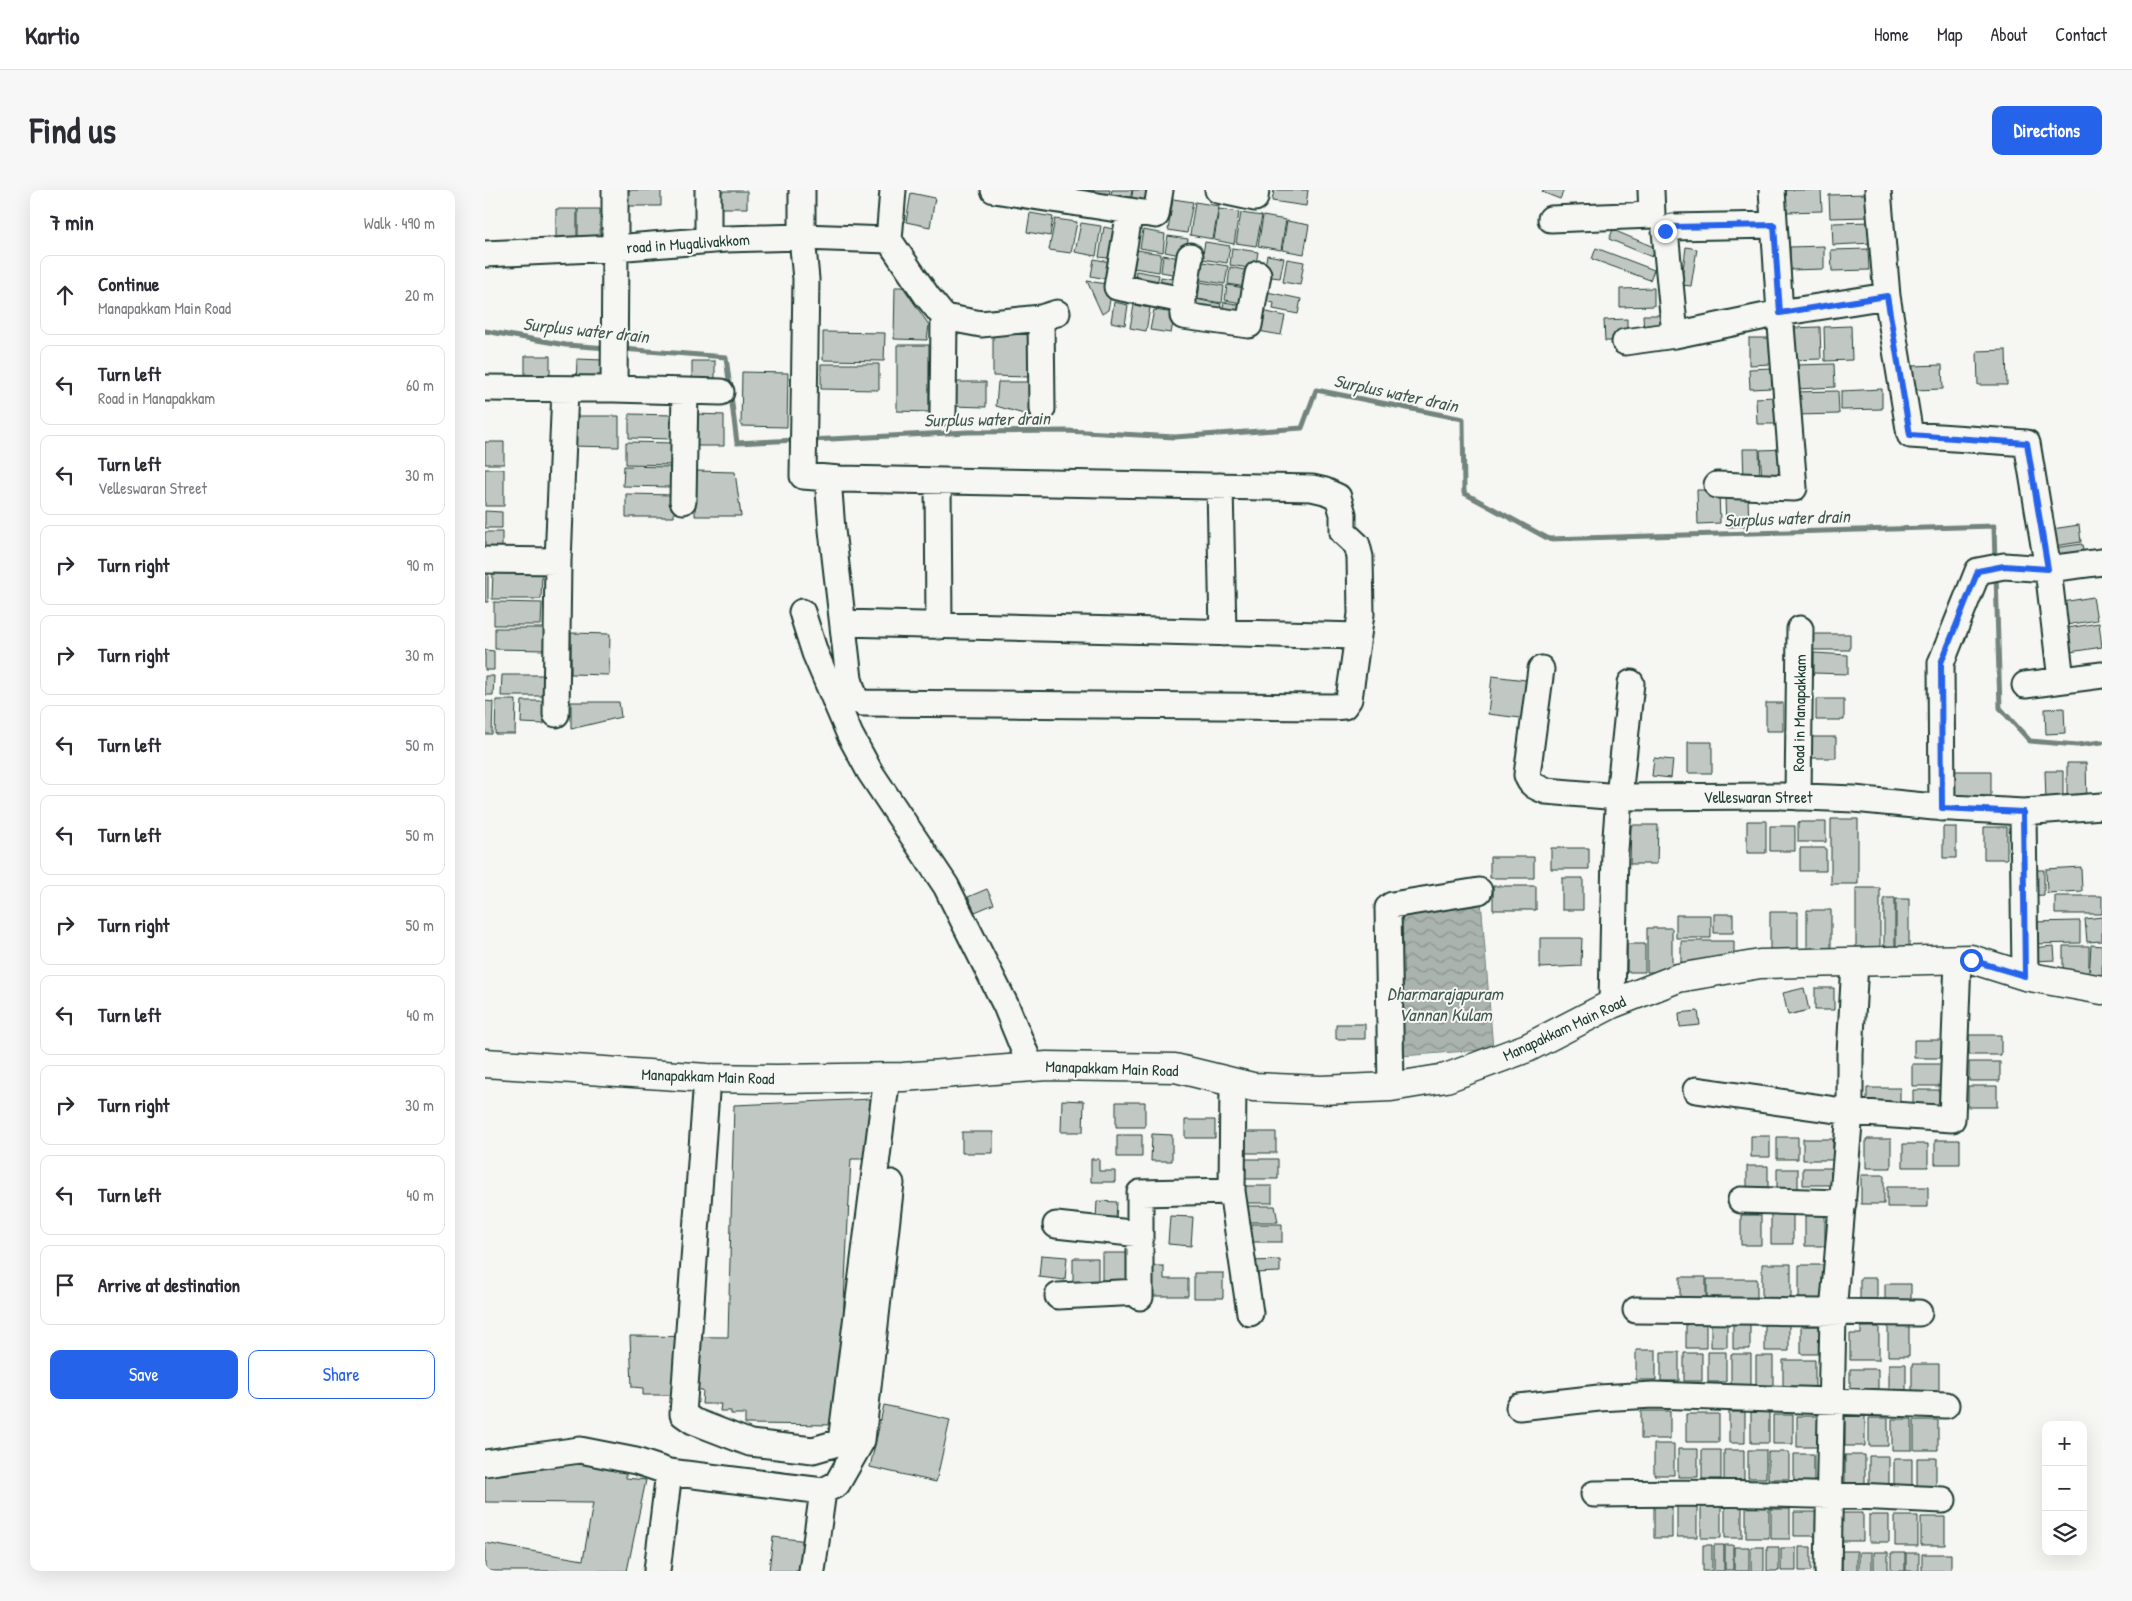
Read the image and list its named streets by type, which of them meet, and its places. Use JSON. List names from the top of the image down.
{
  "streets": {
    "main road": ["Manapakkam Main Road"],
    "street": ["road in Mugalivakkom", "Road in Manapakkam", "Velleswaran Street"]
  },
  "crossings": [
    ["Road in Manapakkam", "Velleswaran Street"]
  ],
  "water": ["Surplus water drain", "Dharmarajapuram Vannan Kulam"],
  "page": {
    "header": "Kartio",
    "nav": [
      "Home",
      "Map",
      "About",
      "Contact"
    ],
    "buttons": [
      "Directions",
      ["Save", "Share"]
    ],
    "title": "Find us",
    "heading": ["7 min", "Walk · 490 m"],
    "list": [
      ["Continue", "Manapakkam Main Road", "20 m"],
      ["Turn left", "Road in Manapakkam", "60 m"],
      ["Turn left", "Velleswaran Street", "30 m"],
      ["Turn right", "90 m"],
      ["Turn right", "30 m"],
      ["Turn left", "50 m"],
      ["Turn left", "50 m"],
      ["Turn right", "50 m"],
      ["Turn left", "40 m"],
      ["Turn right", "30 m"],
      ["Turn left", "40 m"],
      "Arrive at destination"
    ],
    "map_buttons": ["+", "−"]
  }
}
